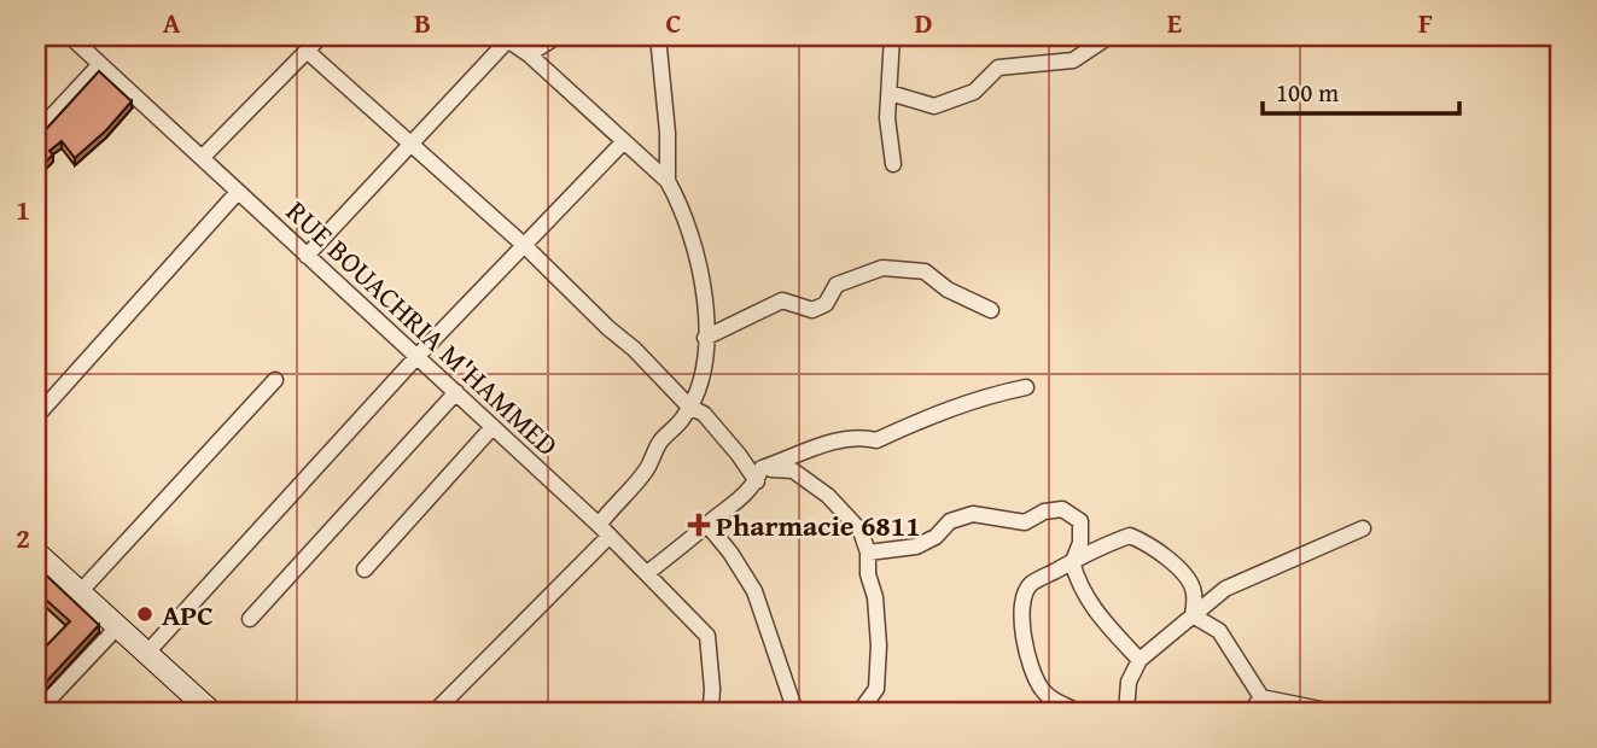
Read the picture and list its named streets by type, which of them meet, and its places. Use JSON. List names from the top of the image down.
{
  "streets": {
    "street": ["RUE BOUACHRIA M'HAMMED"]
  },
  "places": {
    "health": ["Pharmacie 6811"],
    "other": ["APC"]
  },
  "scale_bar": "100 m",
  "grid": {
    "columns": [
      "A",
      "B",
      "C",
      "D",
      "E",
      "F"
    ],
    "rows": ["1", "2"]
  }
}
